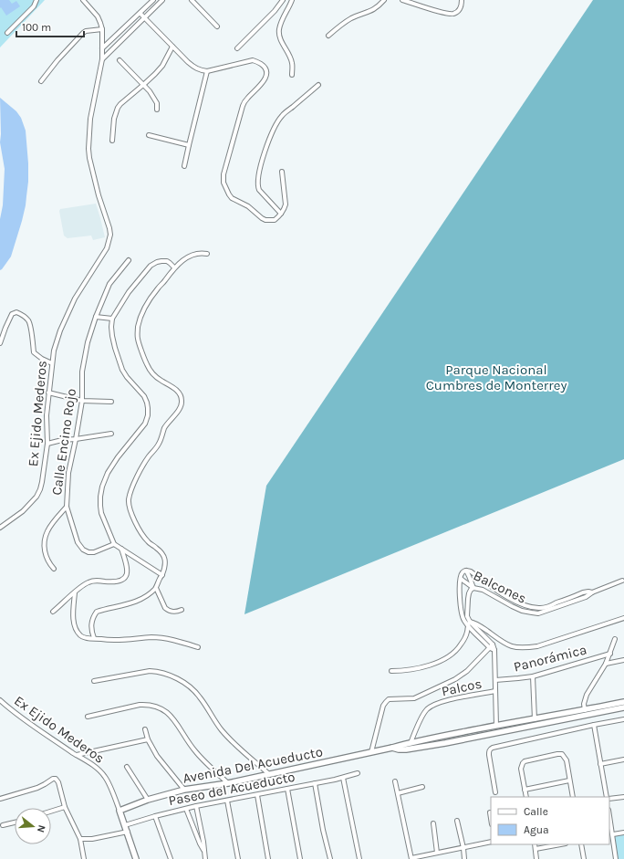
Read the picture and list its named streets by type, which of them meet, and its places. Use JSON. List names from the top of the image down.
{
  "streets": {
    "street": [
      "Ex Ejido Mederos",
      "Calle Encino Rojo",
      "Balcones",
      "Panorámica",
      "Palcos",
      "Avenida Del Acueducto",
      "Paseo del Acueducto"
    ]
  },
  "crossings": [
    ["Ex Ejido Mederos", "Avenida Del Acueducto"],
    ["Ex Ejido Mederos", "Paseo del Acueducto"],
    ["Palcos", "Avenida Del Acueducto"]
  ],
  "parks": ["Parque Nacional Cumbres de Monterrey"],
  "legend": ["Calle", "Agua"],
  "scale_bar": "100 m",
  "north": "right"
}
